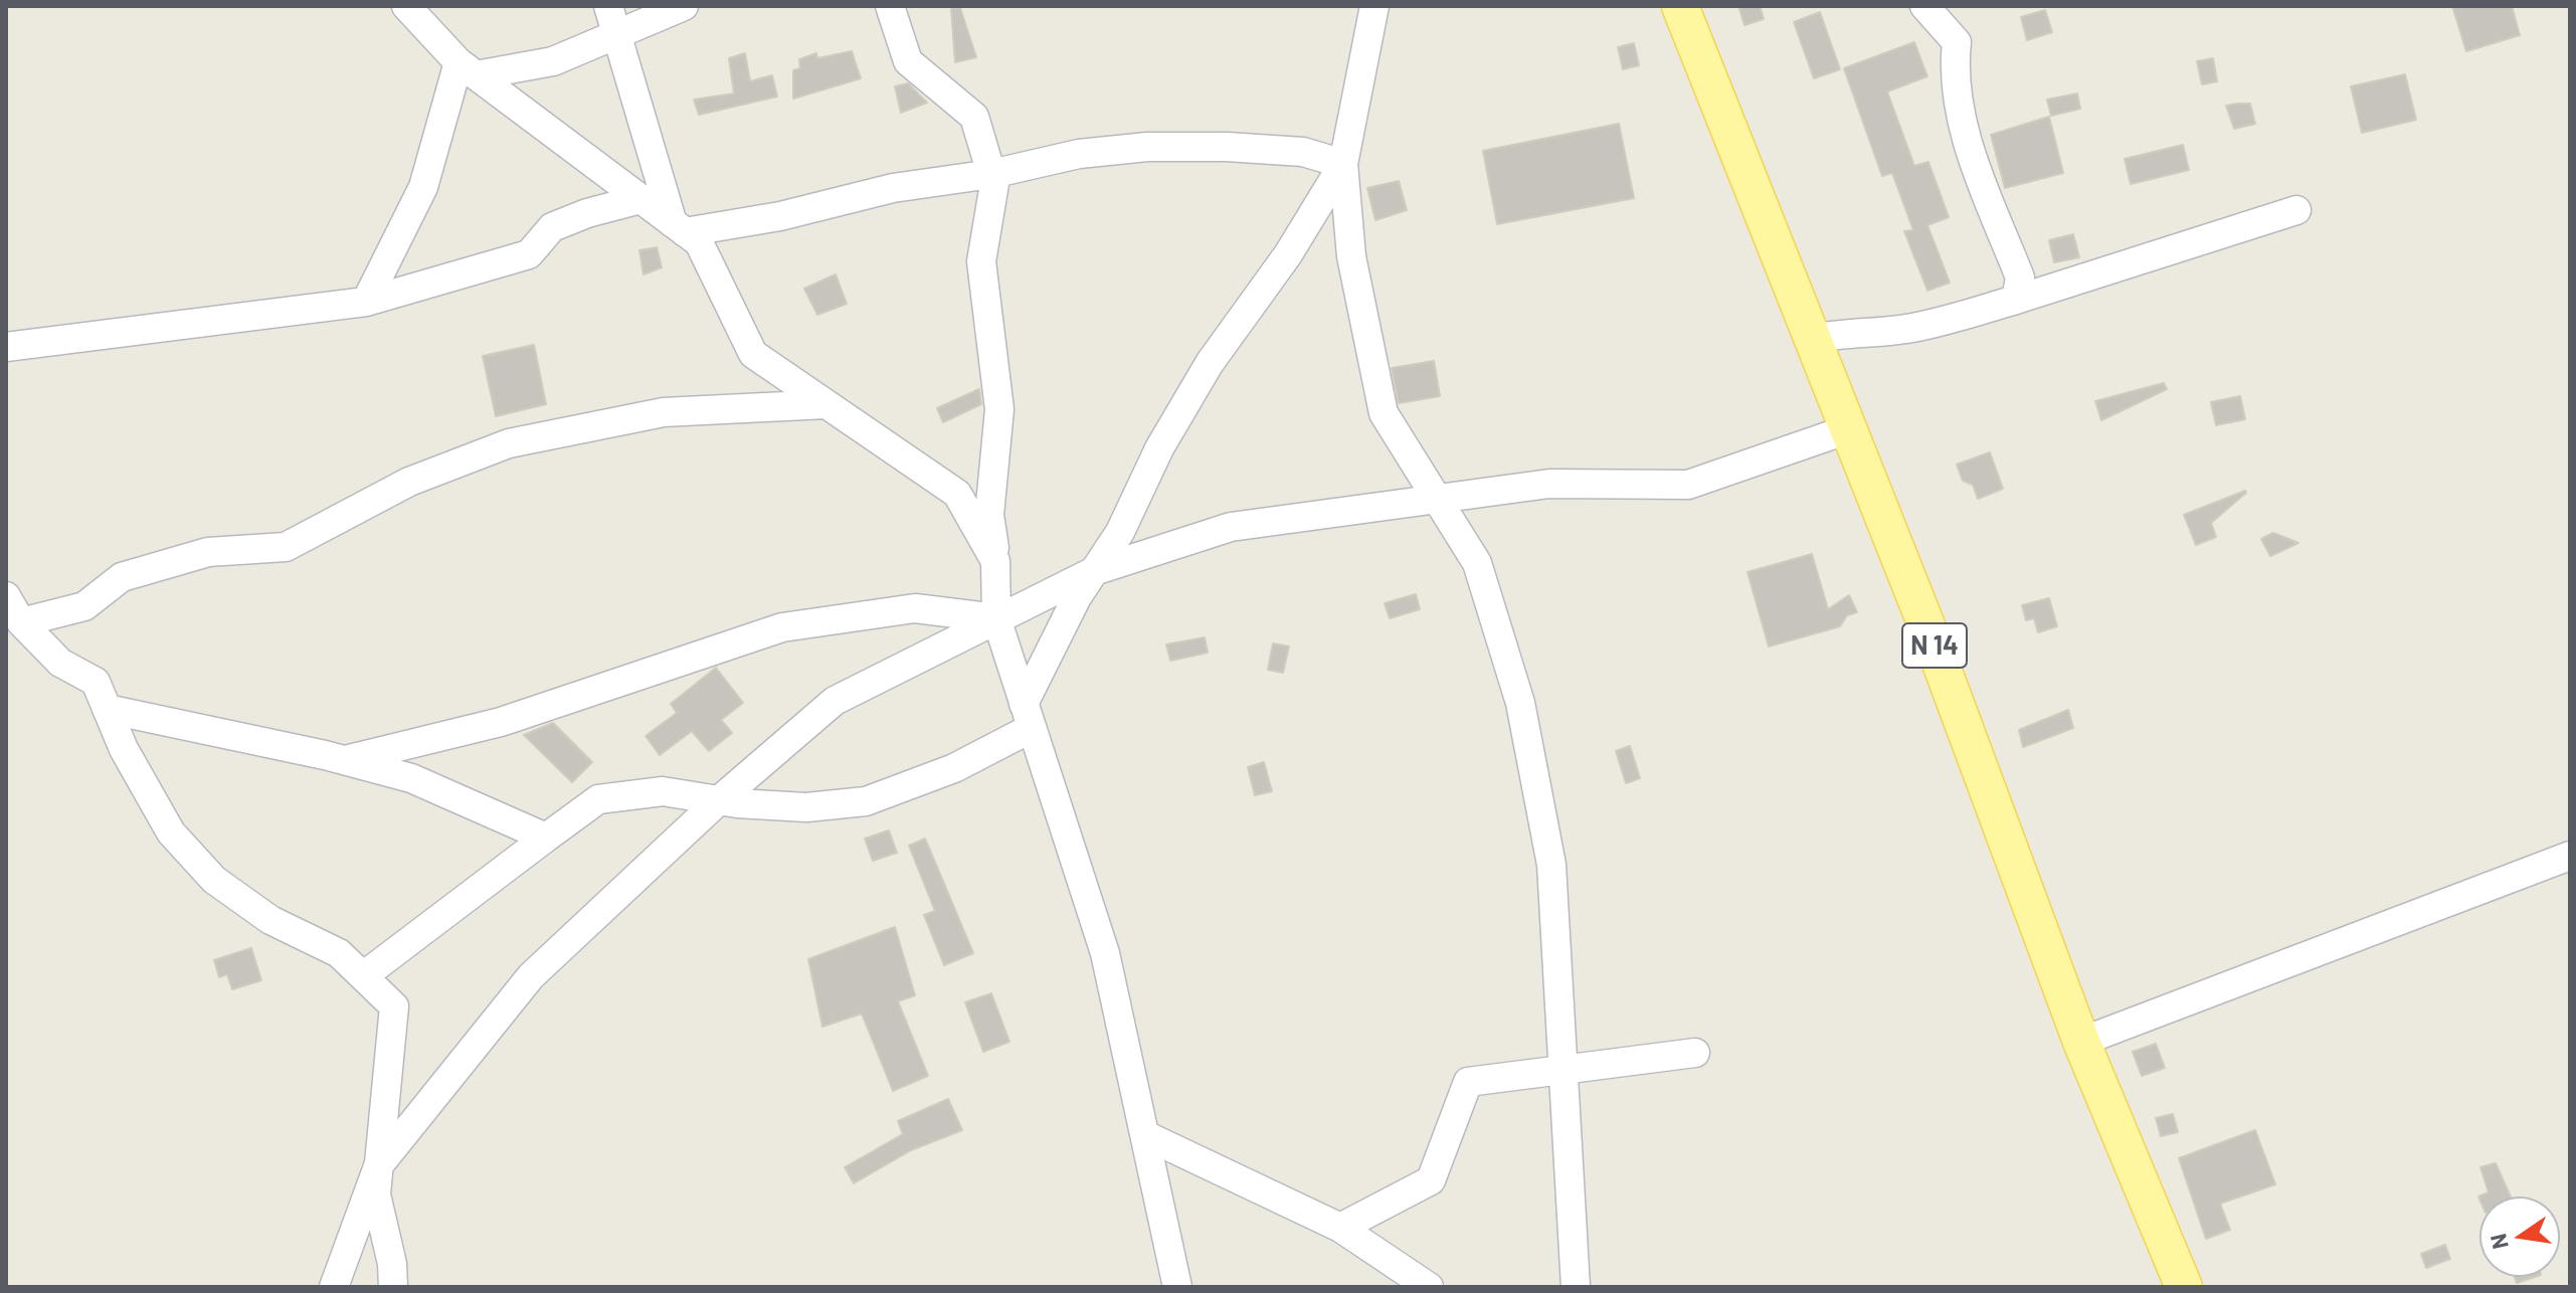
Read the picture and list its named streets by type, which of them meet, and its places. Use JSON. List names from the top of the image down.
{
  "streets": {
    "main road": ["N 14"]
  },
  "north": "left"
}
